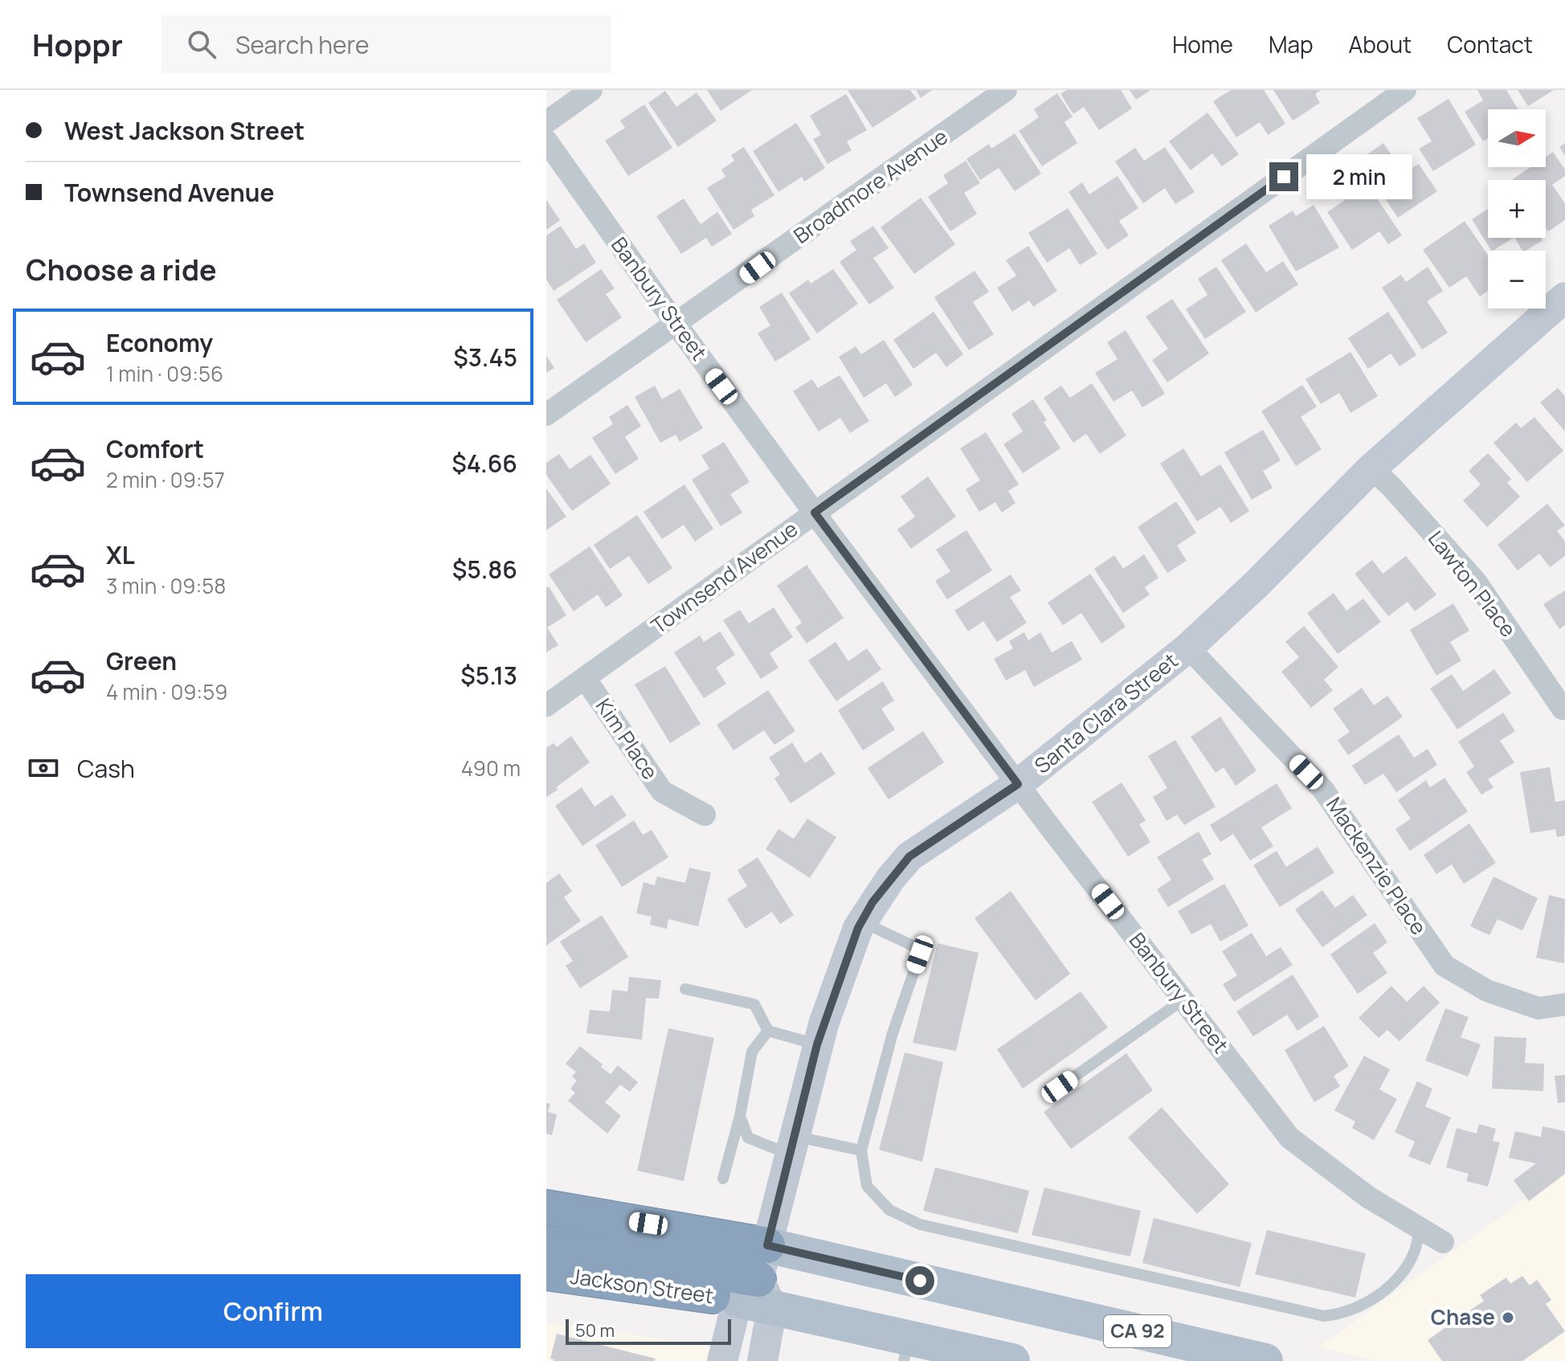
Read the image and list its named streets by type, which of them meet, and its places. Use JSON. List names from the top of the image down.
{
  "streets": {
    "highway": ["Jackson Street", "CA 92"],
    "main road": ["Santa Clara Street"],
    "street": [
      "Broadmore Avenue",
      "Banbury Street",
      "Townsend Avenue",
      "Lawton Place",
      "Kim Place",
      "Mackenzie Place"
    ]
  },
  "crossings": [
    ["Broadmore Avenue", "Banbury Street"],
    ["Banbury Street", "Townsend Avenue"],
    ["Banbury Street", "Santa Clara Street"],
    ["Townsend Avenue", "Kim Place"],
    ["Lawton Place", "Santa Clara Street"],
    ["Santa Clara Street", "Mackenzie Place"],
    ["Santa Clara Street", "Jackson Street"],
    ["Santa Clara Street", "CA 92"]
  ],
  "places": ["Chase"],
  "scale_bar": "50 m",
  "north": "right",
  "page": {
    "header": "Hoppr",
    "search": "Search here",
    "nav": [
      "Home",
      "Map",
      "About",
      "Contact"
    ],
    "banner": ["West Jackson Street", "Townsend Avenue"],
    "map_buttons": ["+", "−"],
    "bubble": "2 min",
    "heading": "Choose a ride",
    "list": [
      {
        "name": "Economy",
        "note": "1 min · 09:56",
        "value": "$3.45"
      },
      {
        "name": "Comfort",
        "note": "2 min · 09:57",
        "value": "$4.66"
      },
      {
        "name": "XL",
        "note": "3 min · 09:58",
        "value": "$5.86"
      },
      {
        "name": "Green",
        "note": "4 min · 09:59",
        "value": "$5.13"
      }
    ],
    "pay": ["Cash", "490 m"],
    "buttons": "Confirm",
    "scale": "50 m"
  }
}
